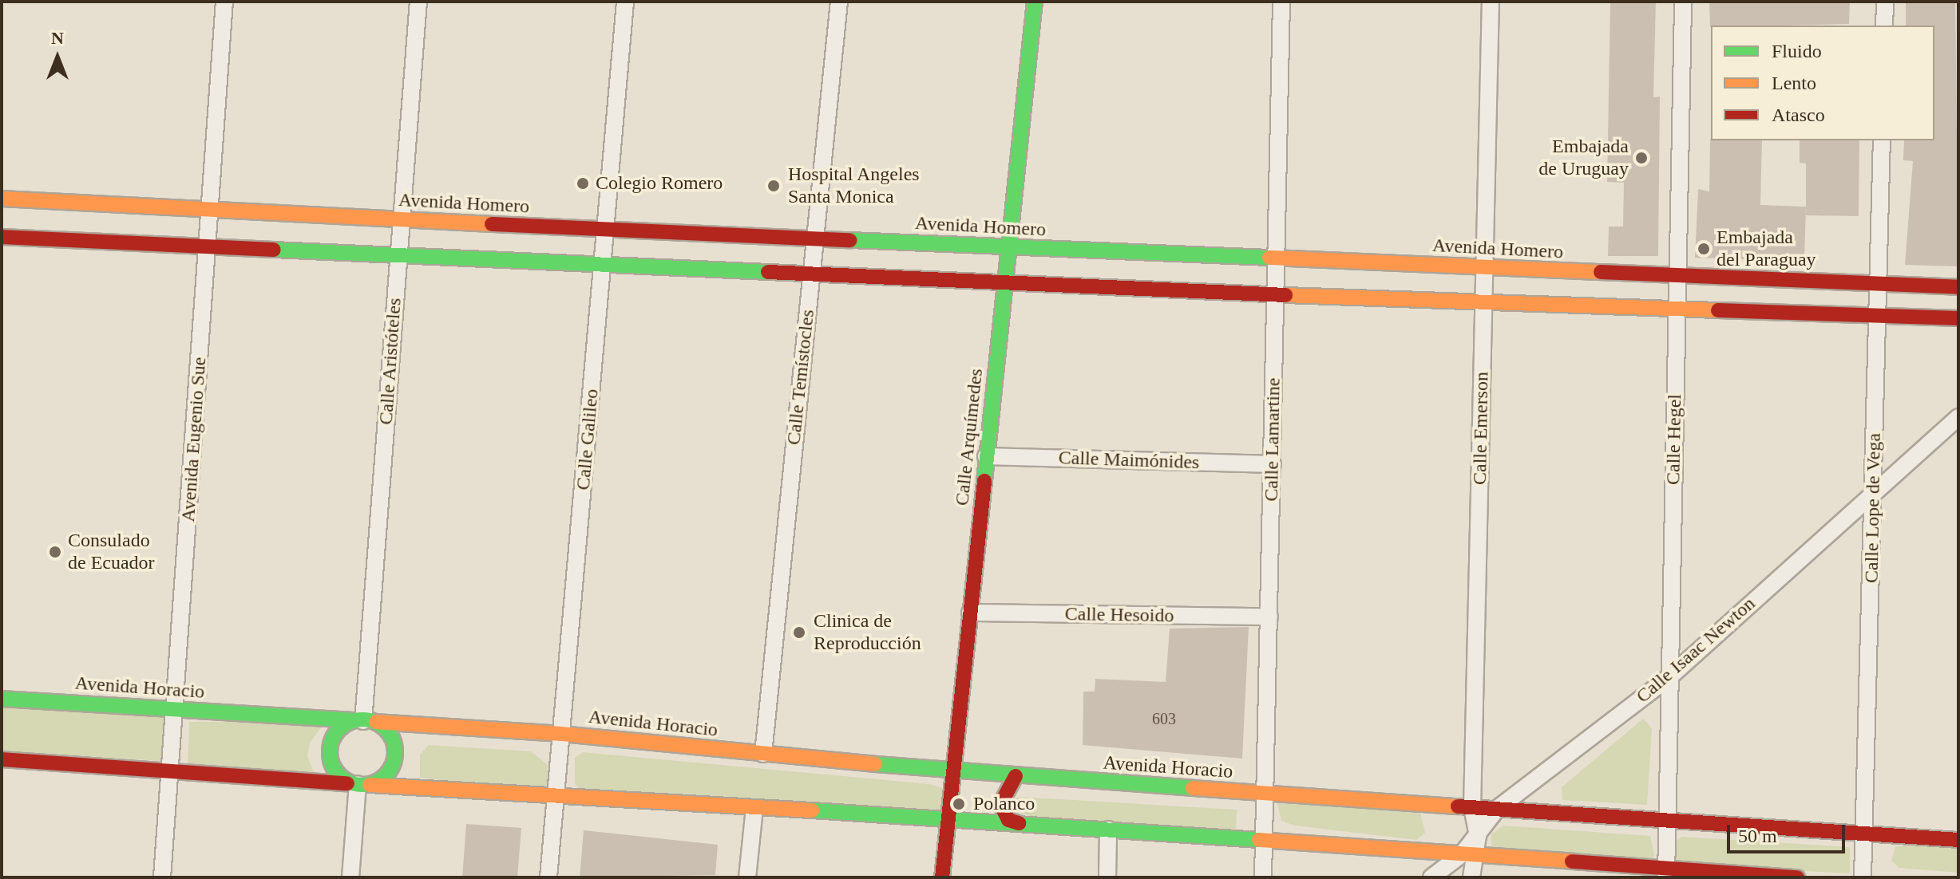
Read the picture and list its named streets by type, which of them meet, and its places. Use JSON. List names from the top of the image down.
{
  "streets": {
    "street": [
      "Avenida Homero",
      "Calle Aristóteles",
      "Calle Temístocles",
      "Calle Emerson",
      "Calle Arquímedes",
      "Avenida Eugenio Sue",
      "Calle Galileo",
      "Calle Lamartine",
      "Calle Hegel",
      "Calle Maimónides",
      "Calle Lope de Vega",
      "Calle Hesoido",
      "Calle Isaac Newton",
      "Avenida Horacio"
    ]
  },
  "crossings": [
    ["Avenida Homero", "Calle Aristóteles"],
    ["Avenida Homero", "Calle Temístocles"],
    ["Avenida Homero", "Calle Emerson"],
    ["Avenida Homero", "Calle Arquímedes"],
    ["Avenida Homero", "Avenida Eugenio Sue"],
    ["Avenida Homero", "Calle Galileo"],
    ["Avenida Homero", "Calle Lamartine"],
    ["Avenida Homero", "Calle Hegel"],
    ["Avenida Homero", "Calle Lope de Vega"],
    ["Calle Aristóteles", "Avenida Horacio"],
    ["Calle Temístocles", "Avenida Horacio"],
    ["Calle Emerson", "Calle Isaac Newton"],
    ["Calle Emerson", "Avenida Horacio"],
    ["Calle Arquímedes", "Calle Maimónides"],
    ["Calle Arquímedes", "Calle Hesoido"],
    ["Calle Arquímedes", "Avenida Horacio"],
    ["Avenida Eugenio Sue", "Avenida Horacio"],
    ["Calle Galileo", "Avenida Horacio"],
    ["Calle Lamartine", "Calle Maimónides"],
    ["Calle Lamartine", "Calle Hesoido"],
    ["Calle Lamartine", "Avenida Horacio"],
    ["Calle Hegel", "Calle Isaac Newton"],
    ["Calle Hegel", "Avenida Horacio"],
    ["Calle Lope de Vega", "Calle Isaac Newton"],
    ["Calle Lope de Vega", "Avenida Horacio"],
    ["Calle Isaac Newton", "Avenida Horacio"]
  ],
  "places": [
    "Embajada de Uruguay",
    "Colegio Romero",
    "Hospital Angeles Santa Monica",
    "Embajada del Paraguay",
    "Consulado de Ecuador",
    "Clinica de Reproducción",
    "Polanco"
  ],
  "house_numbers": ["603"],
  "legend": ["Fluido", "Lento", "Atasco"],
  "scale_bar": "50 m",
  "north": "top"
}
